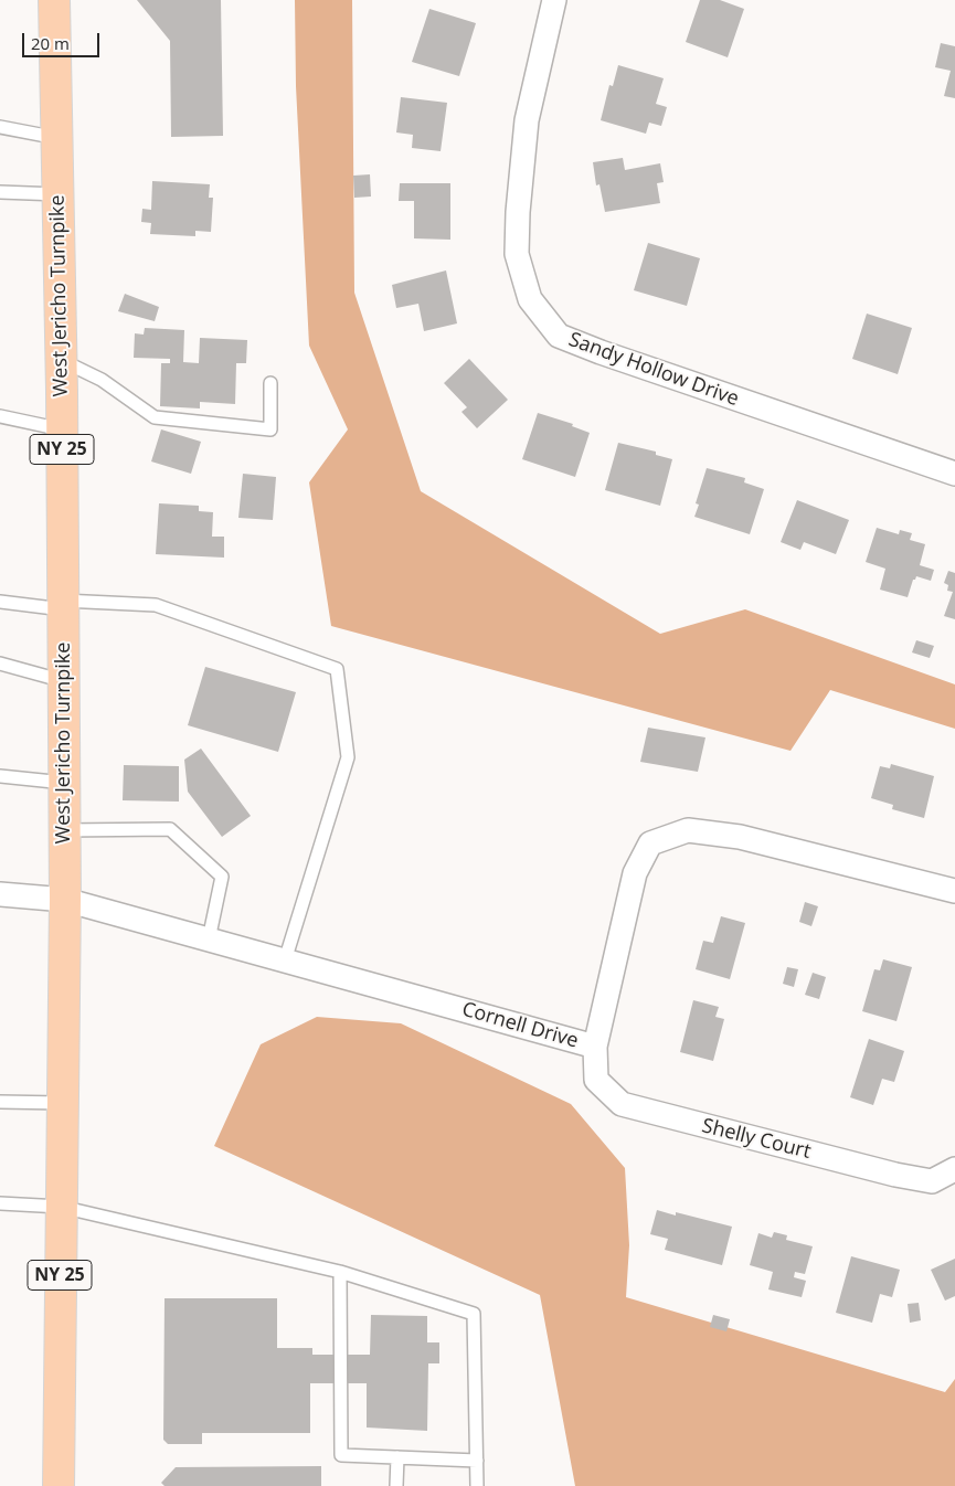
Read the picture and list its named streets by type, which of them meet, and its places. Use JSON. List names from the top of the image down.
{
  "streets": {
    "main road": ["West Jericho Turnpike", "NY 25"],
    "street": ["Sandy Hollow Drive", "Cornell Drive", "Shelly Court"]
  },
  "crossings": [
    ["West Jericho Turnpike", "Cornell Drive"],
    ["Cornell Drive", "Shelly Court"]
  ],
  "scale_bar": "20 m"
}
